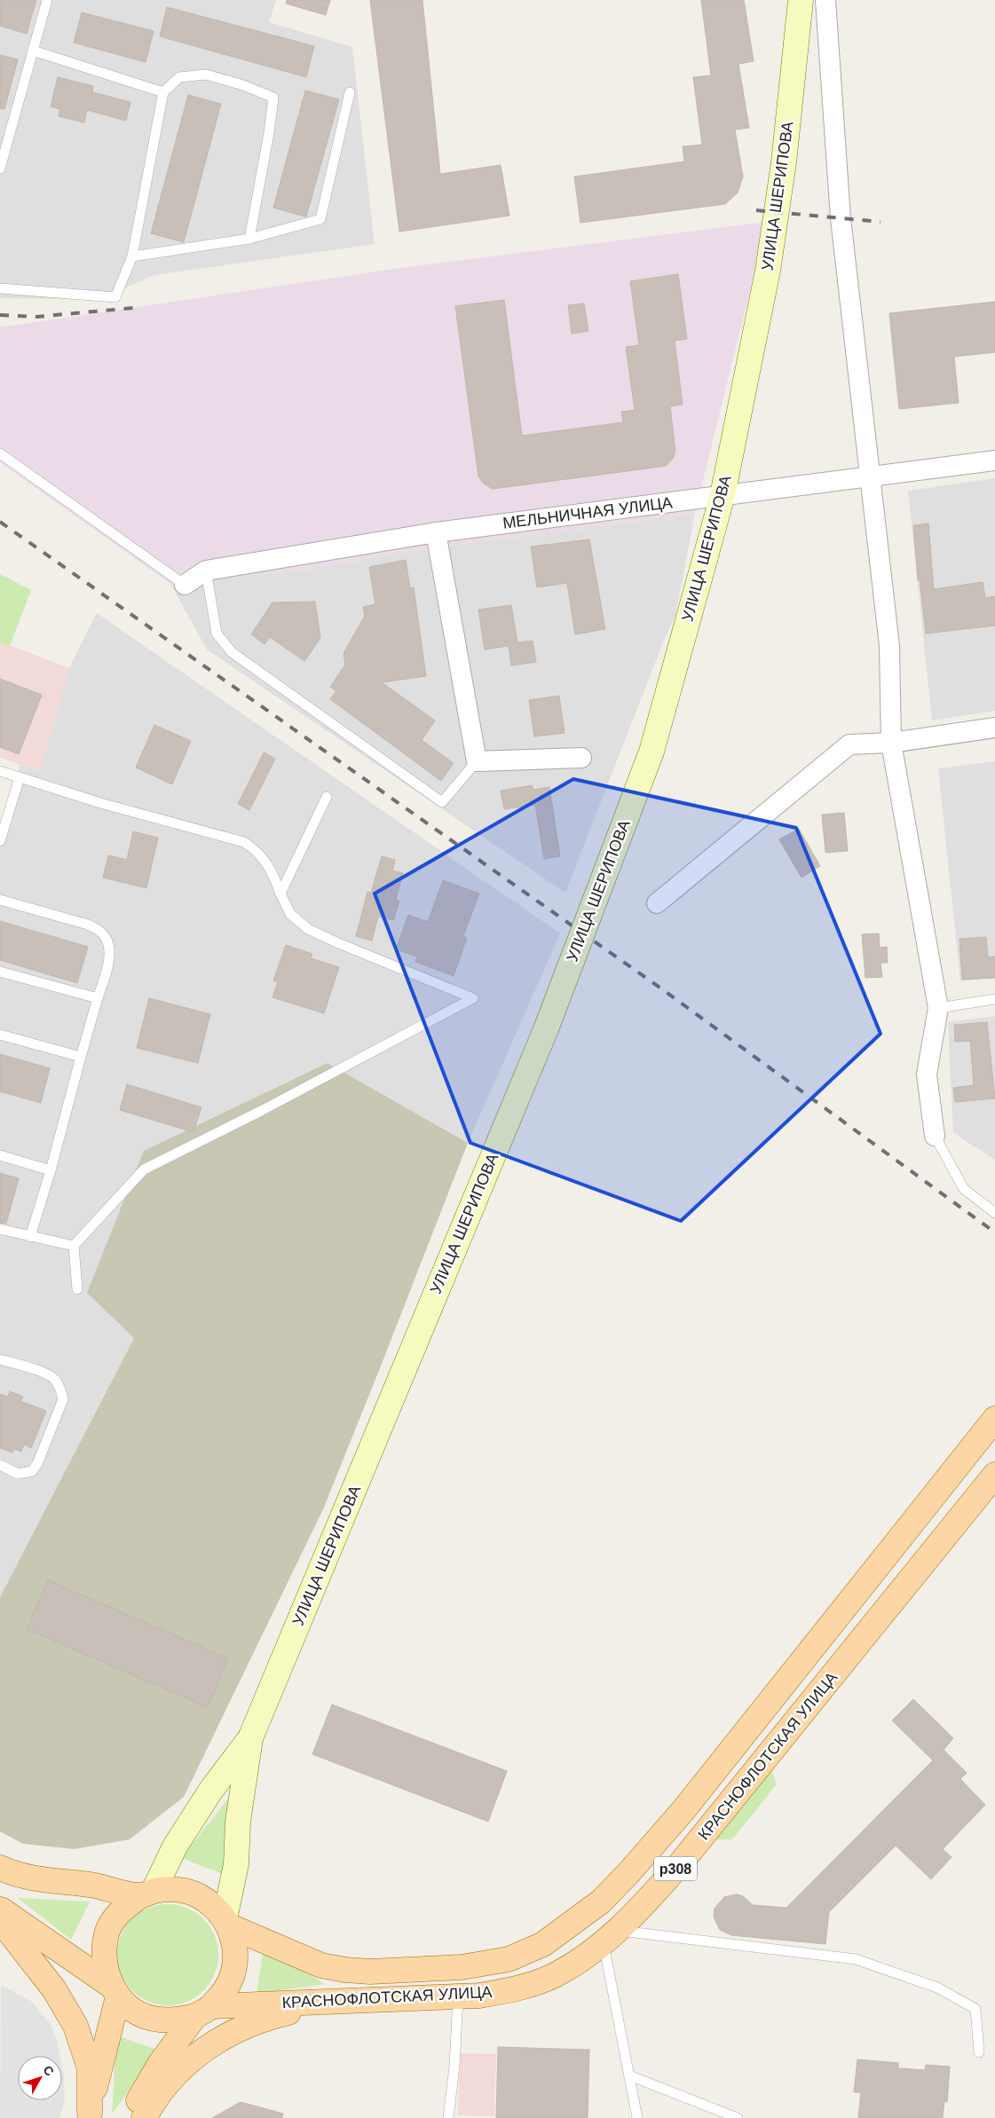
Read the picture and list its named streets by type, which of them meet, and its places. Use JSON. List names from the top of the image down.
{
  "streets": {
    "main road": ["УЛИЦА ШЕРИПОВА", "КРАСНОФЛОТСКАЯ УЛИЦА", "p308"],
    "street": ["МЕЛЬНИЧНАЯ УЛИЦА"]
  },
  "crossings": [
    ["УЛИЦА ШЕРИПОВА", "МЕЛЬНИЧНАЯ УЛИЦА"]
  ],
  "north": "top right"
}
